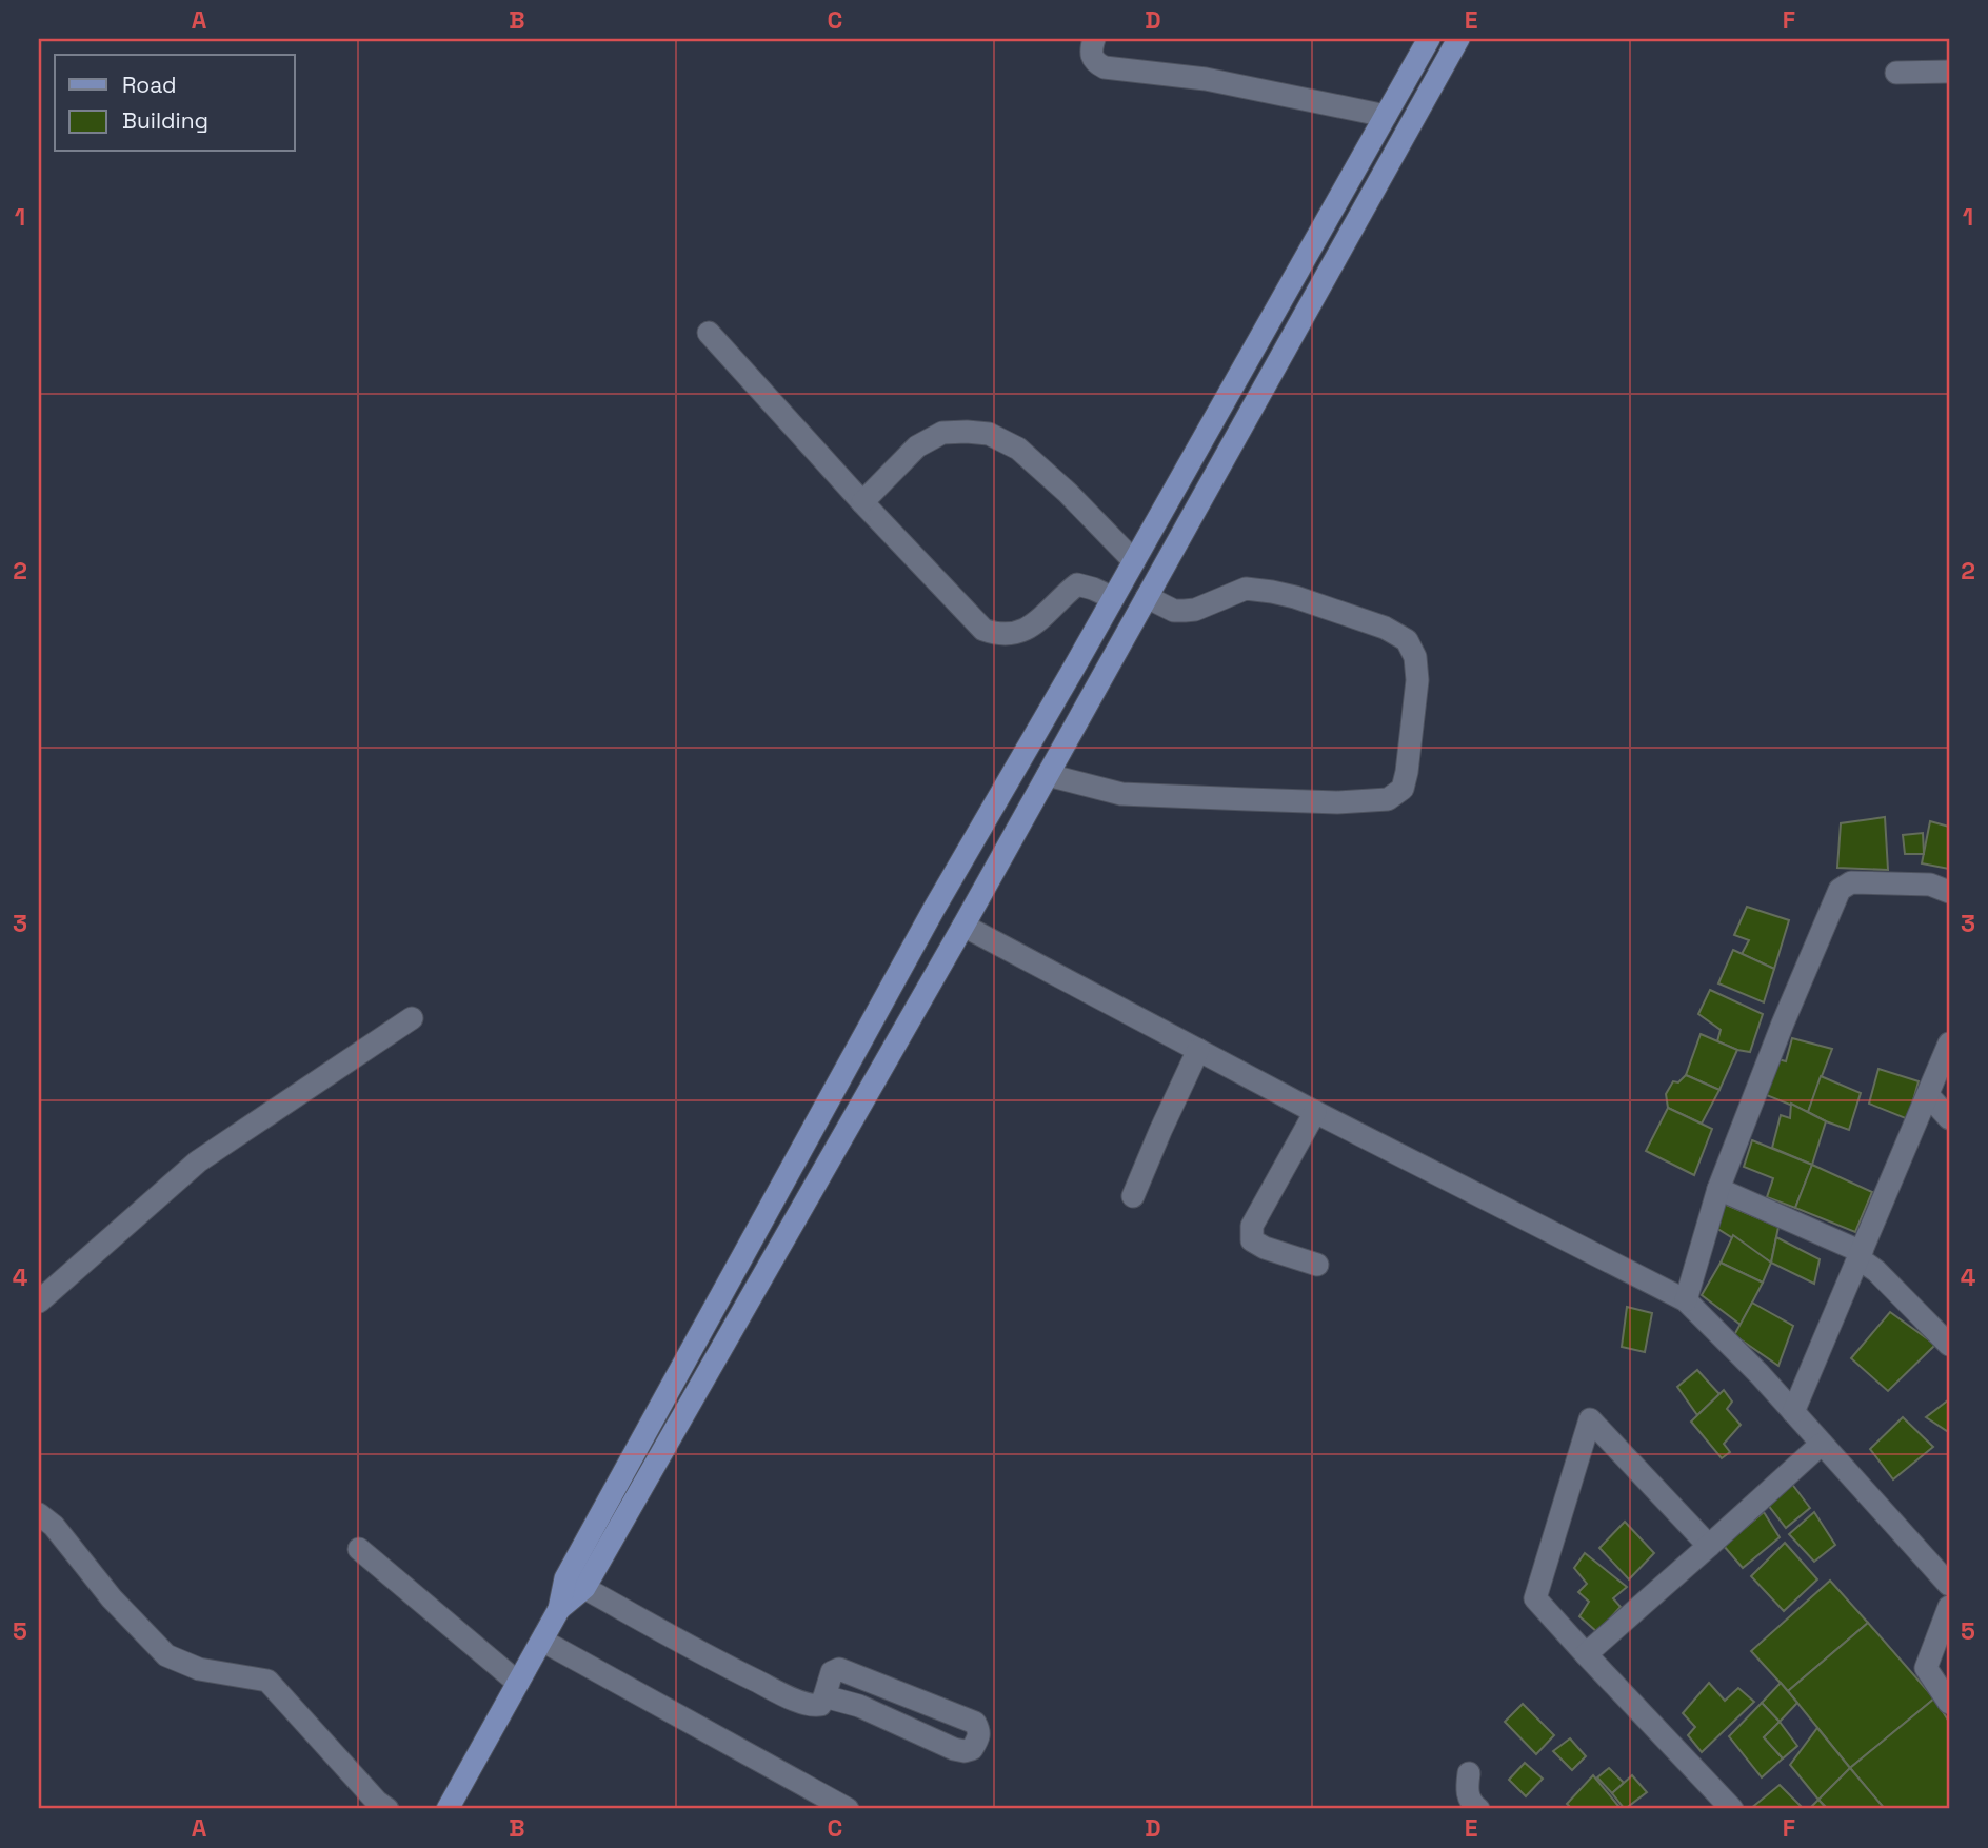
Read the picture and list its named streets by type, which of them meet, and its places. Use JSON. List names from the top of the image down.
{
  "legend": ["Road", "Building"],
  "grid": {
    "columns": [
      "A",
      "B",
      "C",
      "D",
      "E",
      "F"
    ],
    "rows": [
      "1",
      "2",
      "3",
      "4",
      "5"
    ]
  }
}
